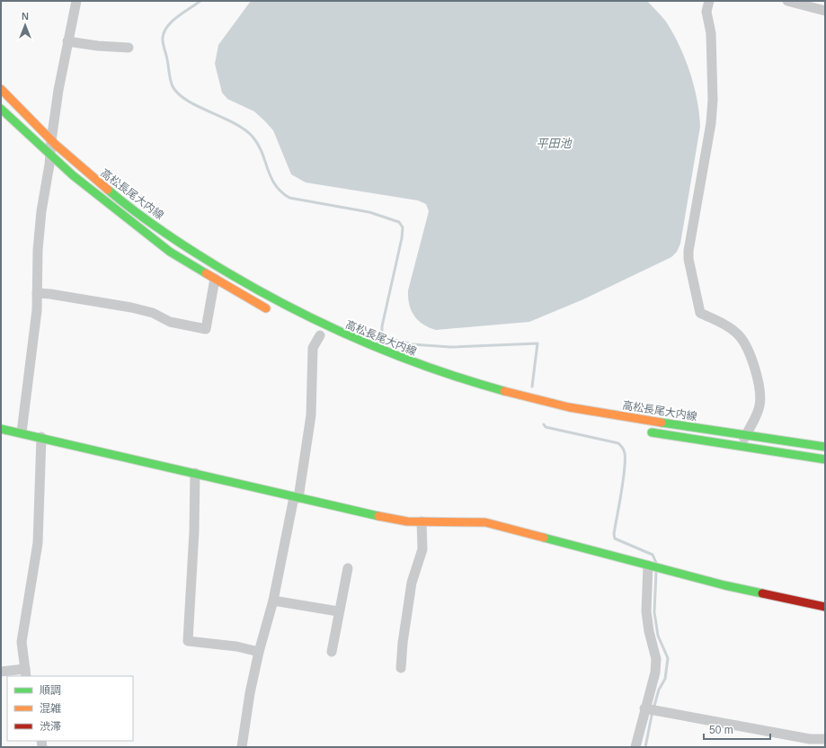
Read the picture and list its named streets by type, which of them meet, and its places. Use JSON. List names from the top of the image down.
{
  "streets": {
    "main road": ["高松長尾大内線"]
  },
  "water": ["平田池"],
  "legend": ["順調", "混雑", "渋滞"],
  "scale_bar": "50 m",
  "north": "top"
}
